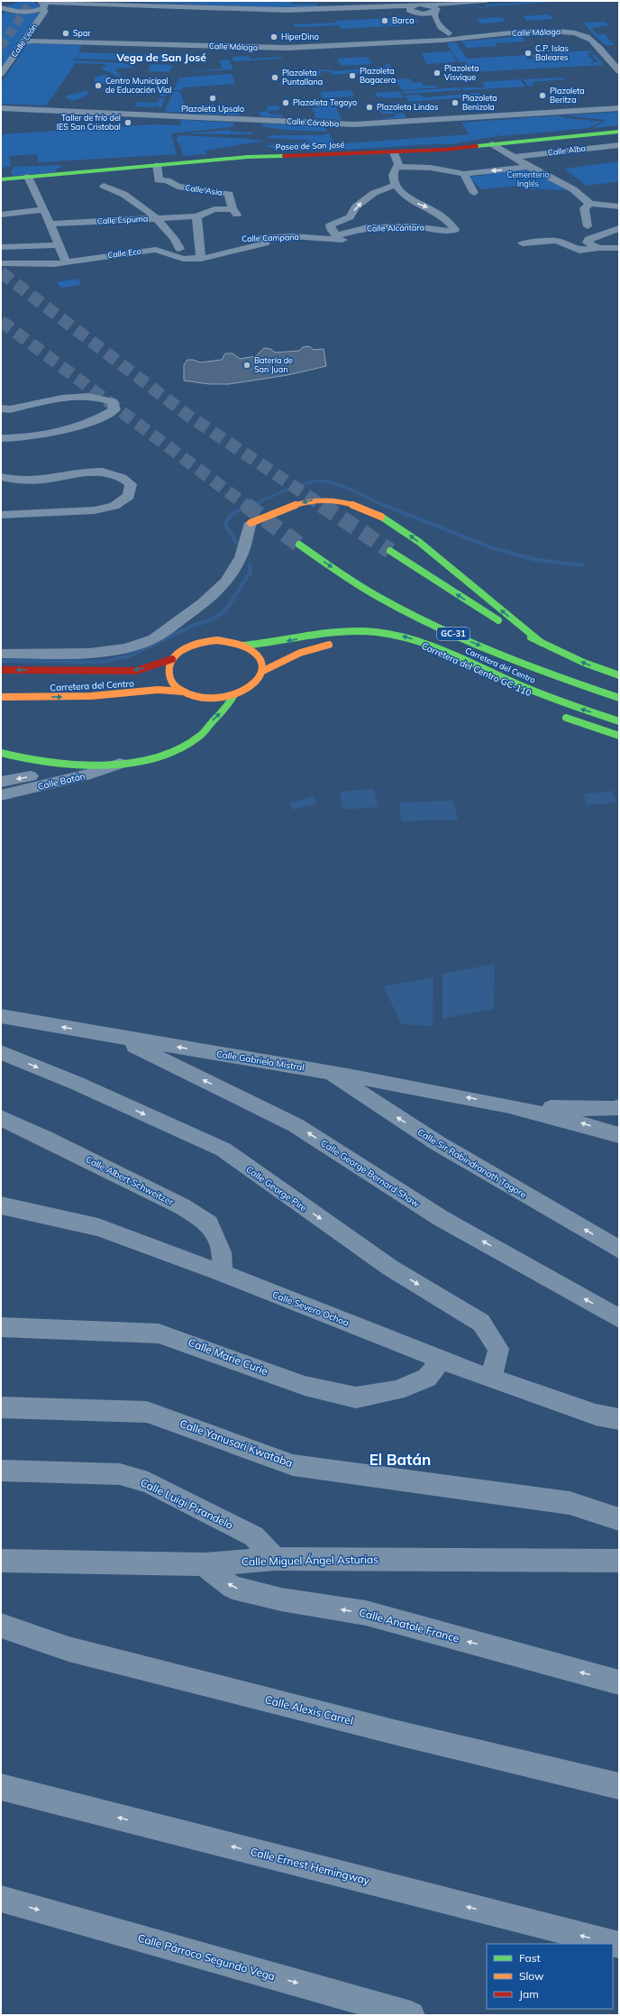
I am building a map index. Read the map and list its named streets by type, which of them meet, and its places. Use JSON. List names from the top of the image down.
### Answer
{
  "streets": {
    "main road": ["Paseo de San José", "GC-31", "Carretera del Centro"],
    "street": [
      "Calle Málaga",
      "Calle León",
      "Calle Córdoba",
      "Calle Alba",
      "Calle Asia",
      "Calle Espuma",
      "Calle Alcántara",
      "Calle Campana",
      "Calle Eco",
      "Calle Batán",
      "Calle Gabriela Mistral",
      "Calle Sir Rabindranath Tagore",
      "Calle George Bernard Shaw",
      "Calle Albert Schweitzer",
      "Calle George Pire",
      "Calle Severo Ochoa",
      "Calle Marie Curie",
      "Calle Yanusari Kwataba",
      "Calle Luigi Pirandelo",
      "Calle Miguel Ángel Asturias",
      "Calle Anatole France",
      "Calle Alexis Carrel",
      "Calle Ernest Hemingway",
      "Calle Párroco Segundo Vega"
    ]
  },
  "crossings": [
    ["Calle Málaga", "Calle León"],
    ["Paseo de San José", "Calle Asia"],
    ["Calle Asia", "Calle Espuma"],
    ["Calle Alcántara", "Calle Campana"],
    ["Calle Campana", "Calle Eco"],
    ["Calle Gabriela Mistral", "Calle Sir Rabindranath Tagore"],
    ["Calle Gabriela Mistral", "Calle George Bernard Shaw"],
    ["Calle Albert Schweitzer", "Calle Severo Ochoa"],
    ["Calle George Pire", "Calle Severo Ochoa"],
    ["Calle Severo Ochoa", "Calle Marie Curie"],
    ["Calle Luigi Pirandelo", "Calle Miguel Ángel Asturias"],
    ["Calle Miguel Ángel Asturias", "Calle Anatole France"]
  ],
  "one_way": [
    "Calle Gabriela Mistral",
    "Calle Sir Rabindranath Tagore",
    "Calle George Bernard Shaw",
    "Calle George Pire",
    "Calle Anatole France",
    "Calle Ernest Hemingway",
    "Calle Párroco Segundo Vega"
  ],
  "districts": ["Vega de San José", "El Batán"],
  "parks": ["Cementerio Inglés"],
  "places": [
    "Barca",
    "Spar",
    "HiperDino",
    "C.P. Islas Baleares",
    "Plazoleta Visvique",
    "Plazoleta Bagacera",
    "Plazoleta Puntallana",
    "Centro Municipal de Educación Vial",
    "Plazoleta Beritza",
    "Plazoleta Upsalo",
    "Plazoleta Tegoyo",
    "Plazoleta Benizola",
    "Plazoleta Lindos",
    "Taller de frío del IES San Cristobal",
    "Batería de San Juan"
  ],
  "legend": ["Fast", "Slow", "Jam"]
}
